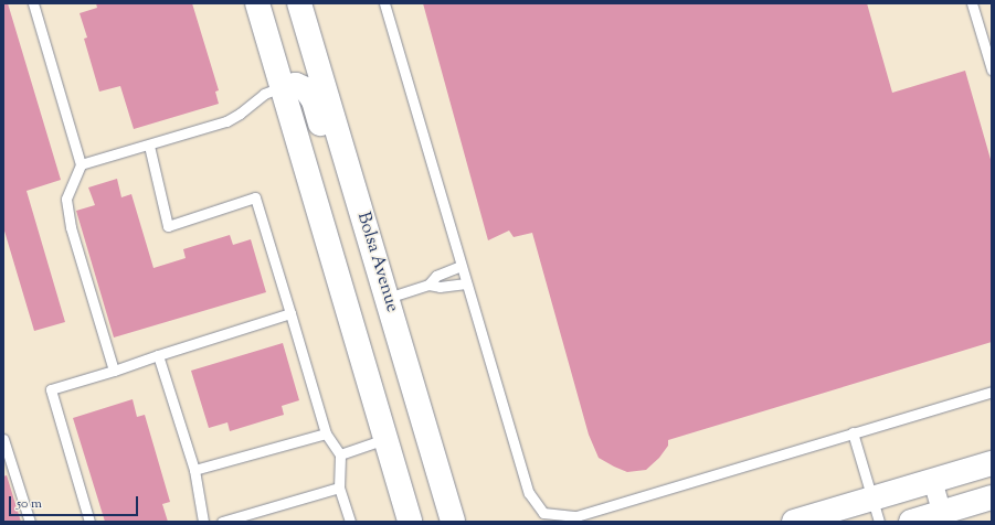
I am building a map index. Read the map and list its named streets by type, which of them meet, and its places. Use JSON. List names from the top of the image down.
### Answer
{
  "streets": {
    "main road": ["Bolsa Avenue"]
  },
  "scale_bar": "50 m"
}
